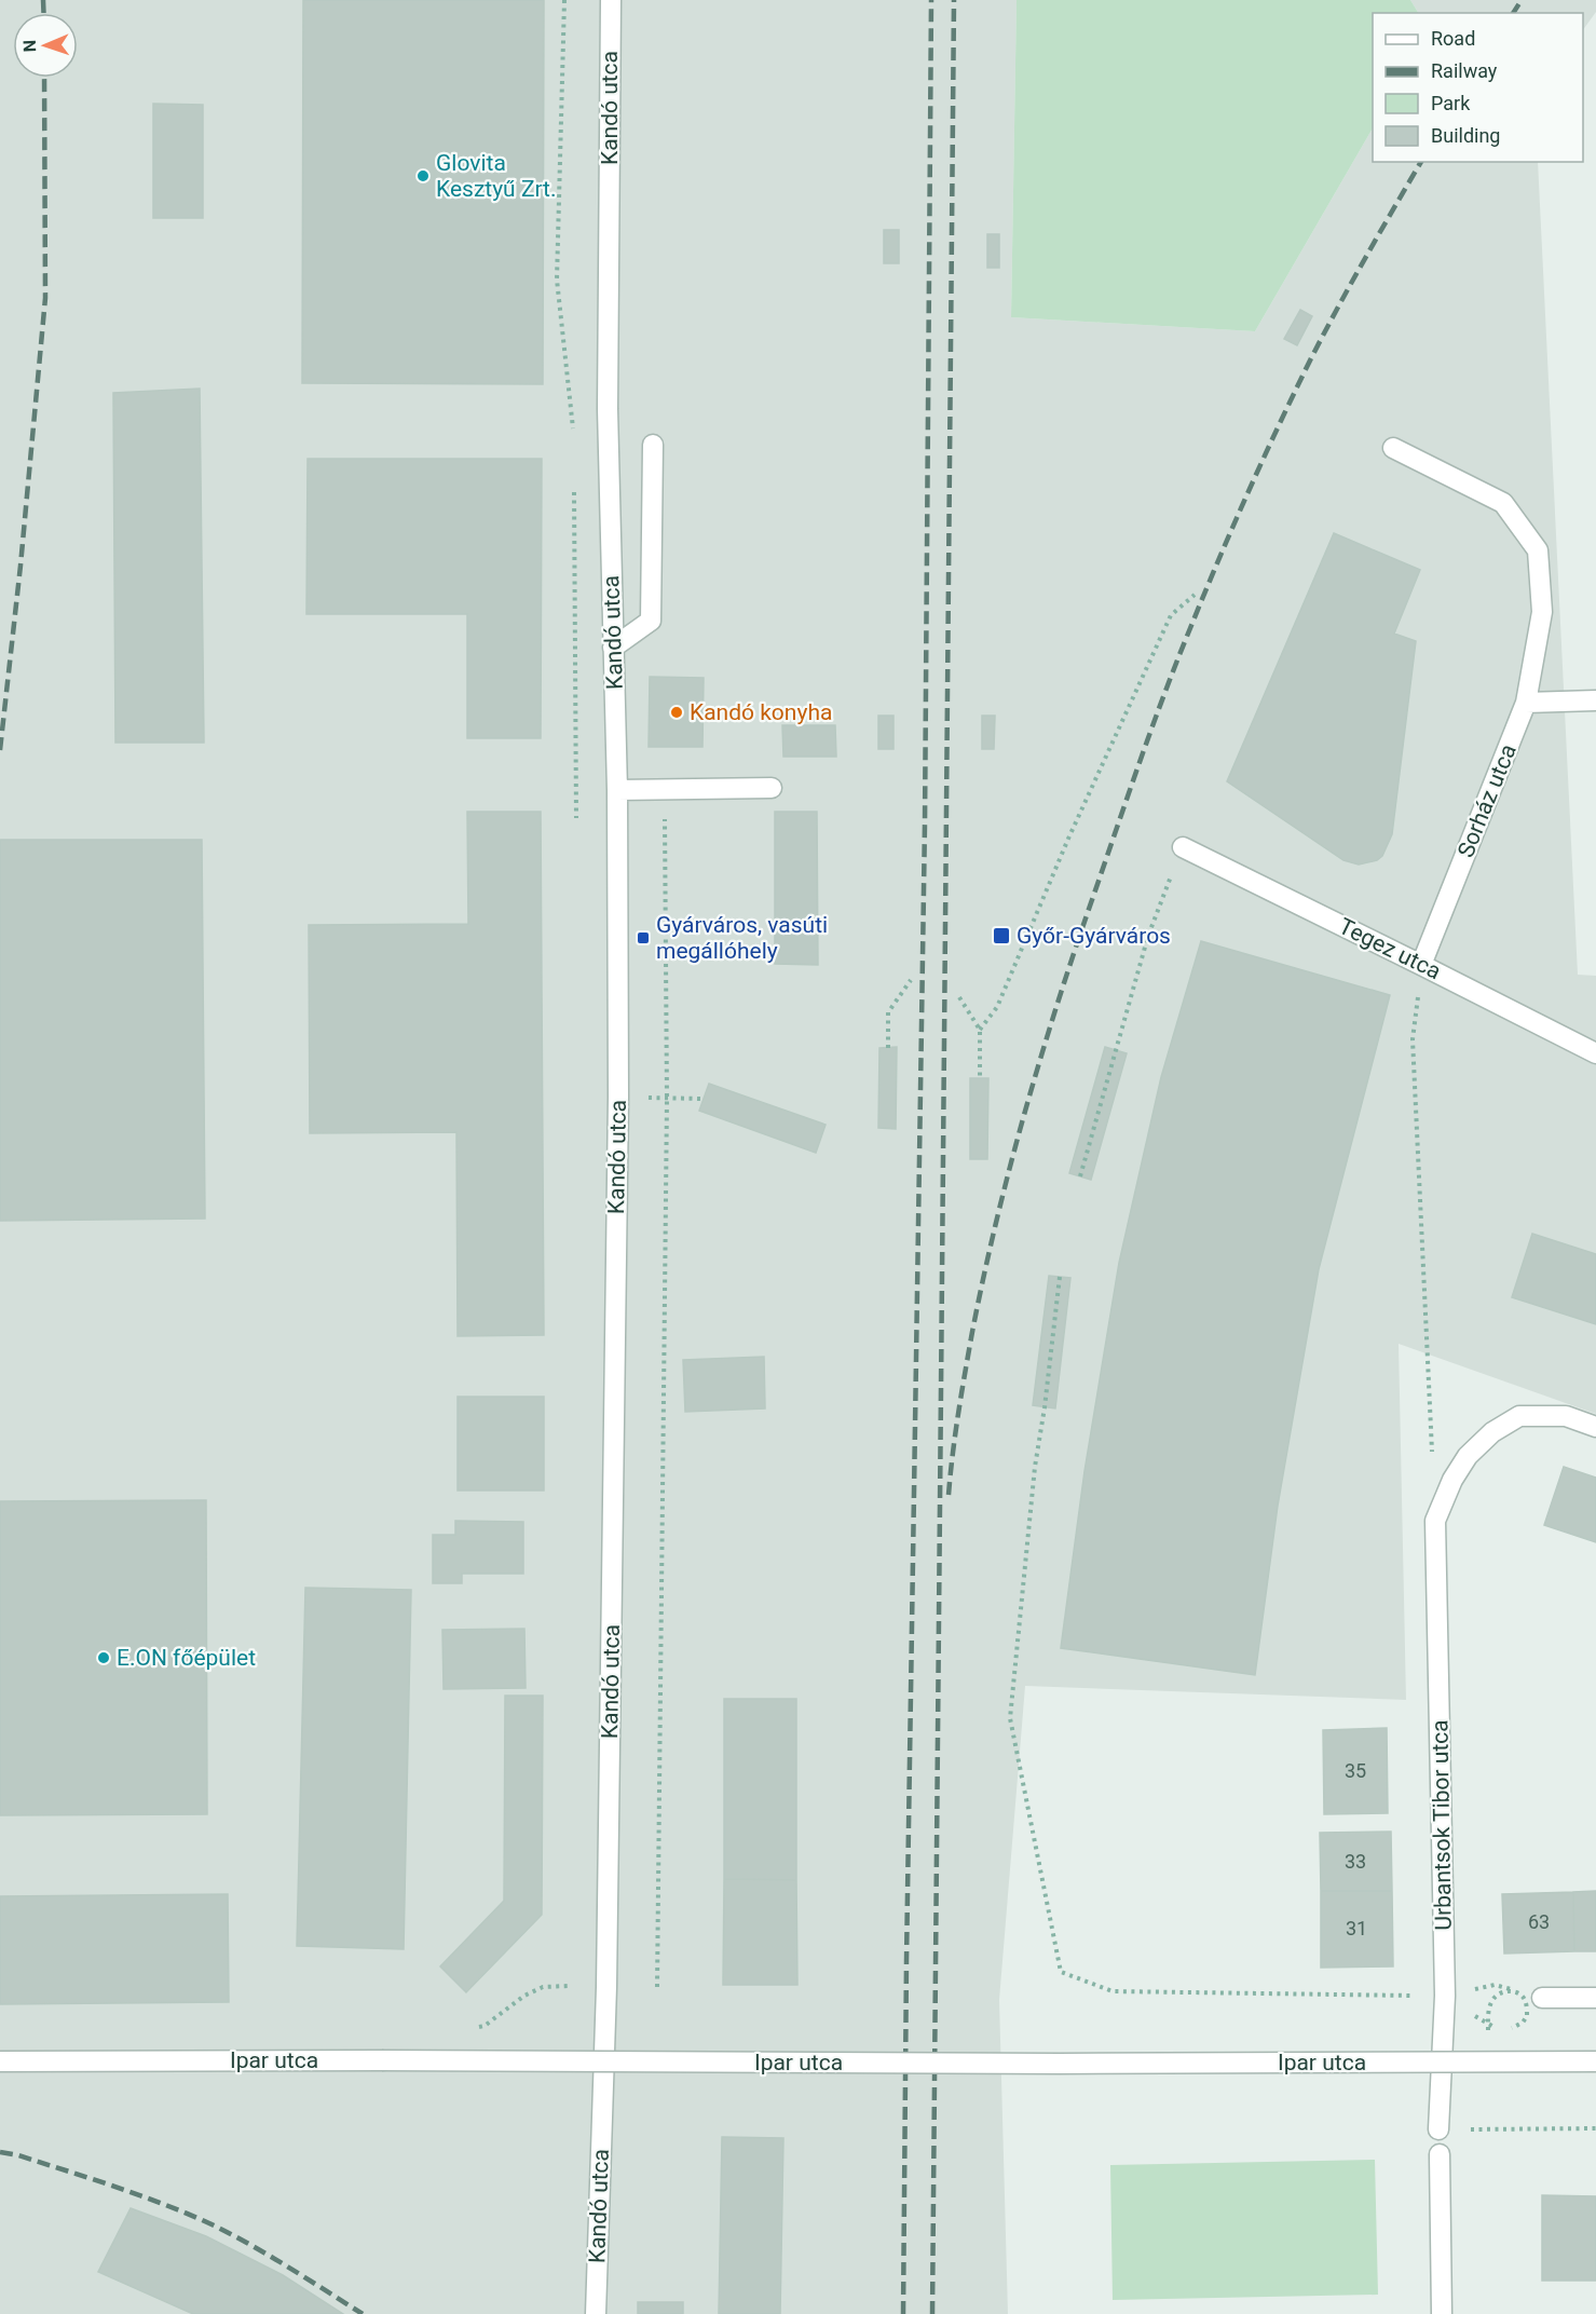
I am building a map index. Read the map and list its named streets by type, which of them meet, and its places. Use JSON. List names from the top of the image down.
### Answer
{
  "streets": {
    "street": [
      "Kandó utca",
      "Sorház utca",
      "Tegez utca",
      "Urbantsok Tibor utca",
      "Ipar utca"
    ]
  },
  "crossings": [
    ["Sorház utca", "Tegez utca"]
  ],
  "places": {
    "other": ["Glovita Kesztyű Zrt.", "Kandó konyha", "E.ON főépület"],
    "transit": ["Győr-Gyárváros", "Gyárváros, vasúti megállóhely"]
  },
  "house_numbers": [
    "35",
    "33",
    "63",
    "31"
  ],
  "legend": [
    "Road",
    "Railway",
    "Park",
    "Building"
  ],
  "north": "left"
}
